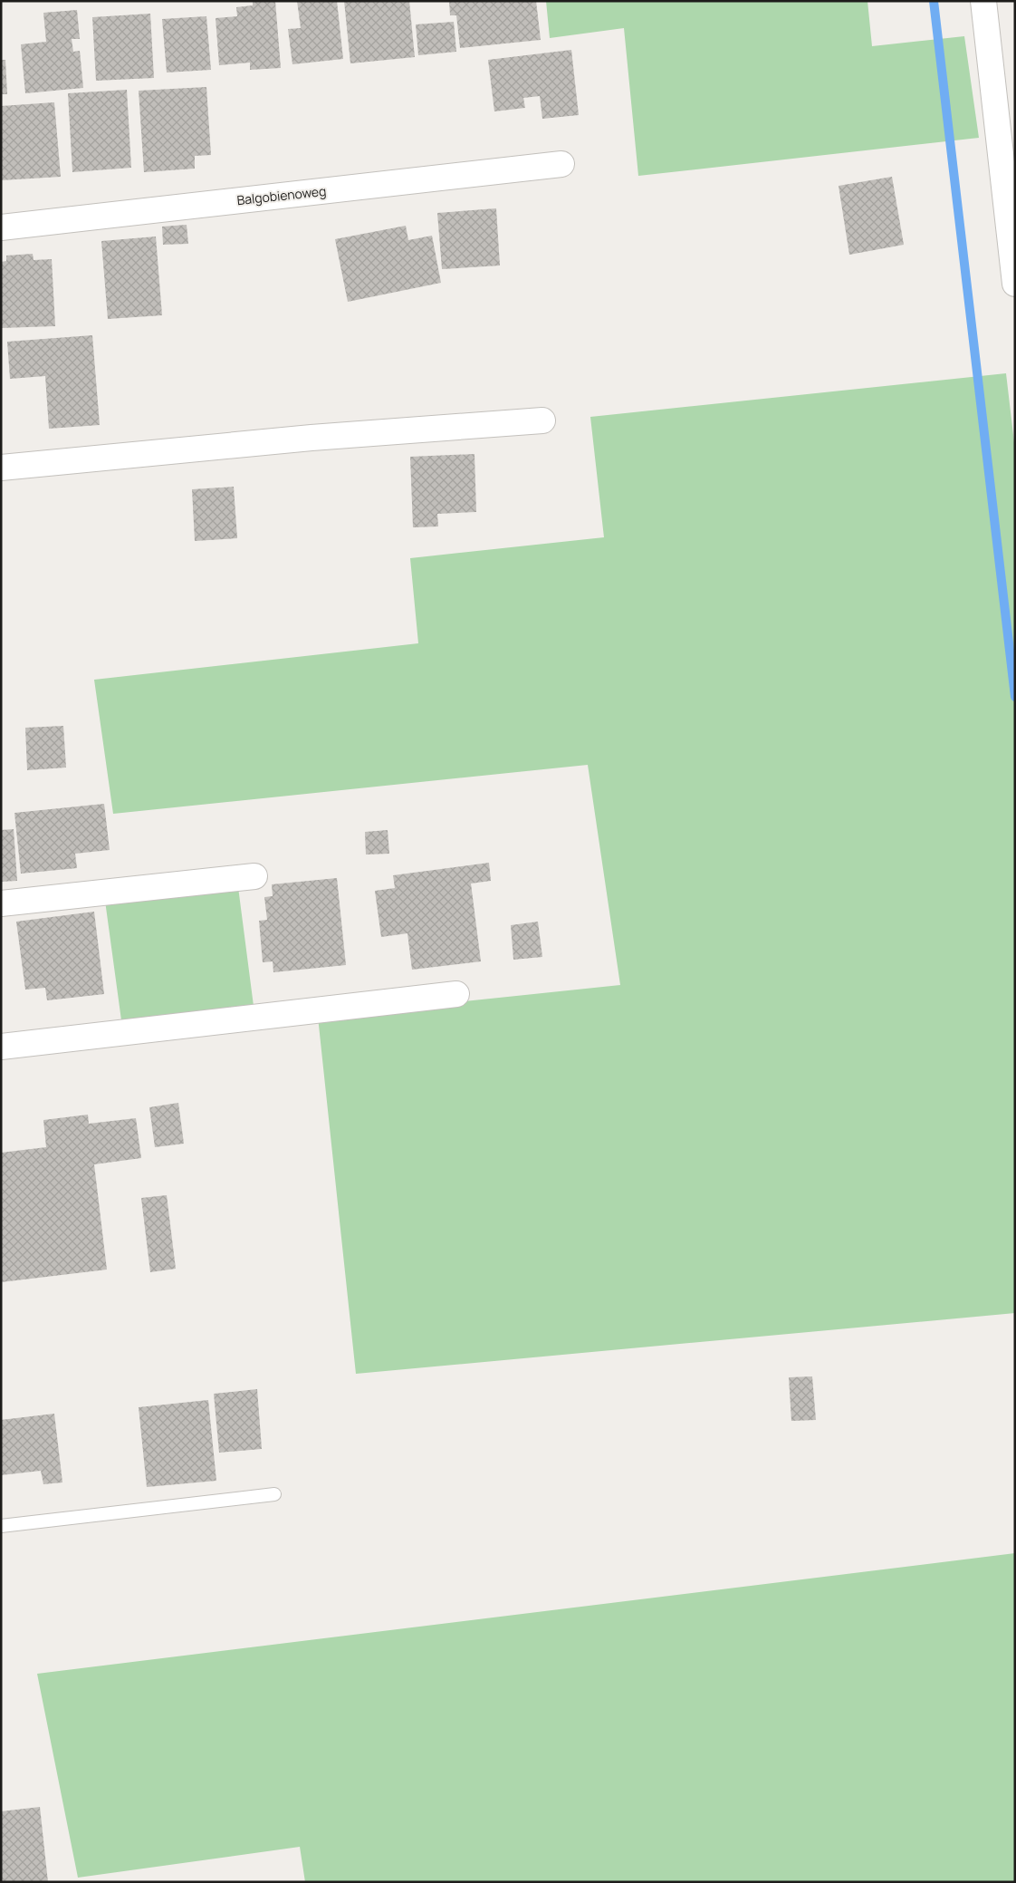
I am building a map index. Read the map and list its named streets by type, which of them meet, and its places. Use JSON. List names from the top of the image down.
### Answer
{
  "streets": {
    "street": ["Balgobienoweg"]
  }
}
